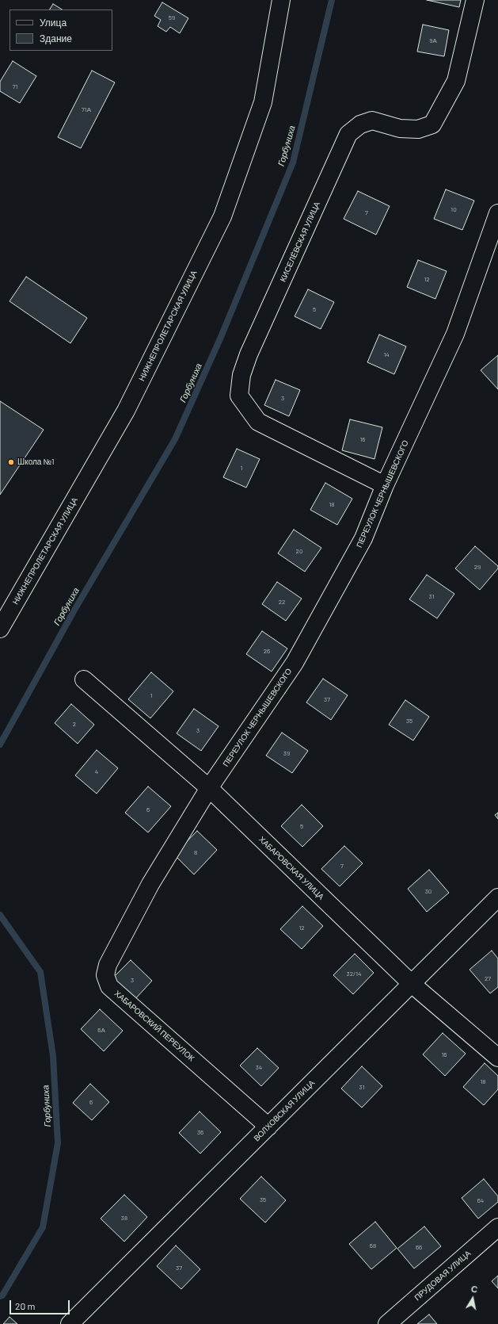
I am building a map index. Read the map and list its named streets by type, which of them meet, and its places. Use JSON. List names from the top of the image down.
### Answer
{
  "streets": {
    "street": [
      "КИСЕЛЁВСКАЯ УЛИЦА",
      "НИЖНЕПРОЛЕТАРСКАЯ УЛИЦА",
      "ПЕРЕУЛОК ЧЕРНЫШЕВСКОГО",
      "ХАБАРОВСКАЯ УЛИЦА",
      "ХАБАРОВСКИЙ ПЕРЕУЛОК",
      "ВОЛХОВСКАЯ УЛИЦА",
      "ПРУДОВАЯ УЛИЦА"
    ]
  },
  "crossings": [
    ["КИСЕЛЁВСКАЯ УЛИЦА", "ПЕРЕУЛОК ЧЕРНЫШЕВСКОГО"],
    ["ПЕРЕУЛОК ЧЕРНЫШЕВСКОГО", "ХАБАРОВСКАЯ УЛИЦА"],
    ["ПЕРЕУЛОК ЧЕРНЫШЕВСКОГО", "ХАБАРОВСКИЙ ПЕРЕУЛОК"],
    ["ХАБАРОВСКАЯ УЛИЦА", "ХАБАРОВСКИЙ ПЕРЕУЛОК"],
    ["ХАБАРОВСКАЯ УЛИЦА", "ВОЛХОВСКАЯ УЛИЦА"],
    ["ХАБАРОВСКИЙ ПЕРЕУЛОК", "ВОЛХОВСКАЯ УЛИЦА"]
  ],
  "water": ["Горбуниха"],
  "places": ["Школа №1"],
  "house_numbers": [
    "59",
    "9А",
    "71",
    "71А",
    "10",
    "7",
    "12",
    "5",
    "14",
    "3",
    "16",
    "1",
    "18",
    "20",
    "29",
    "31",
    "22",
    "26",
    "1",
    "37",
    "35",
    "2",
    "3",
    "39",
    "4",
    "6",
    "5",
    "8",
    "7",
    "30",
    "12",
    "32/14",
    "27",
    "3",
    "6А",
    "16",
    "34",
    "18",
    "31",
    "6",
    "36",
    "35",
    "64",
    "38",
    "68",
    "66",
    "37"
  ],
  "legend": ["Улица", "Здание"],
  "scale_bar": "20 m",
  "north": "top"
}
